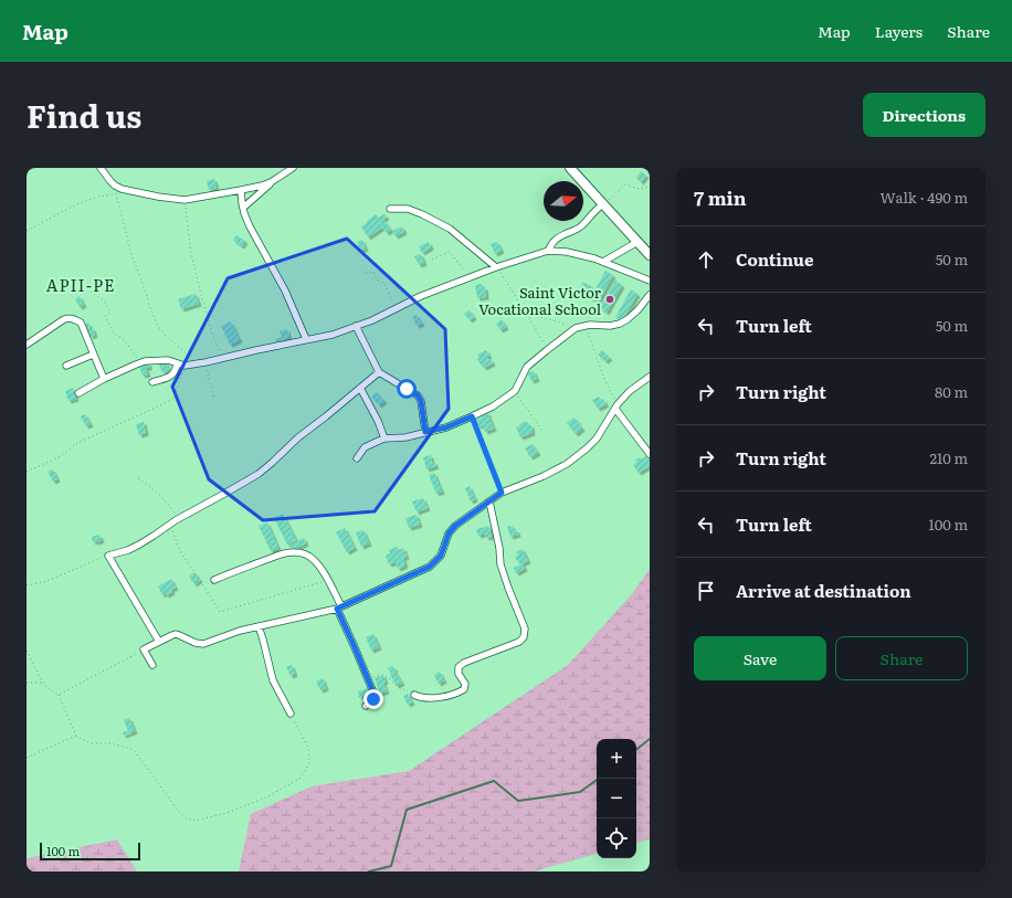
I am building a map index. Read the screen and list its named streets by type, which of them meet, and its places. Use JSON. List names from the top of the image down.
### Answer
{
  "districts": ["APII-PE"],
  "places": ["Saint Victor Vocational School"],
  "scale_bar": "100 m",
  "north": "right",
  "page": {
    "header": "Map",
    "nav": ["Map", "Layers", "Share"],
    "title": "Find us",
    "buttons": [
      "Directions",
      ["Save", "Share"]
    ],
    "heading": ["7 min", "Walk · 490 m"],
    "list": [
      ["Continue", "50 m"],
      ["Turn left", "50 m"],
      ["Turn right", "80 m"],
      ["Turn right", "210 m"],
      ["Turn left", "100 m"],
      "Arrive at destination"
    ],
    "map_buttons": ["+", "−"],
    "scale": "100 m"
  }
}
